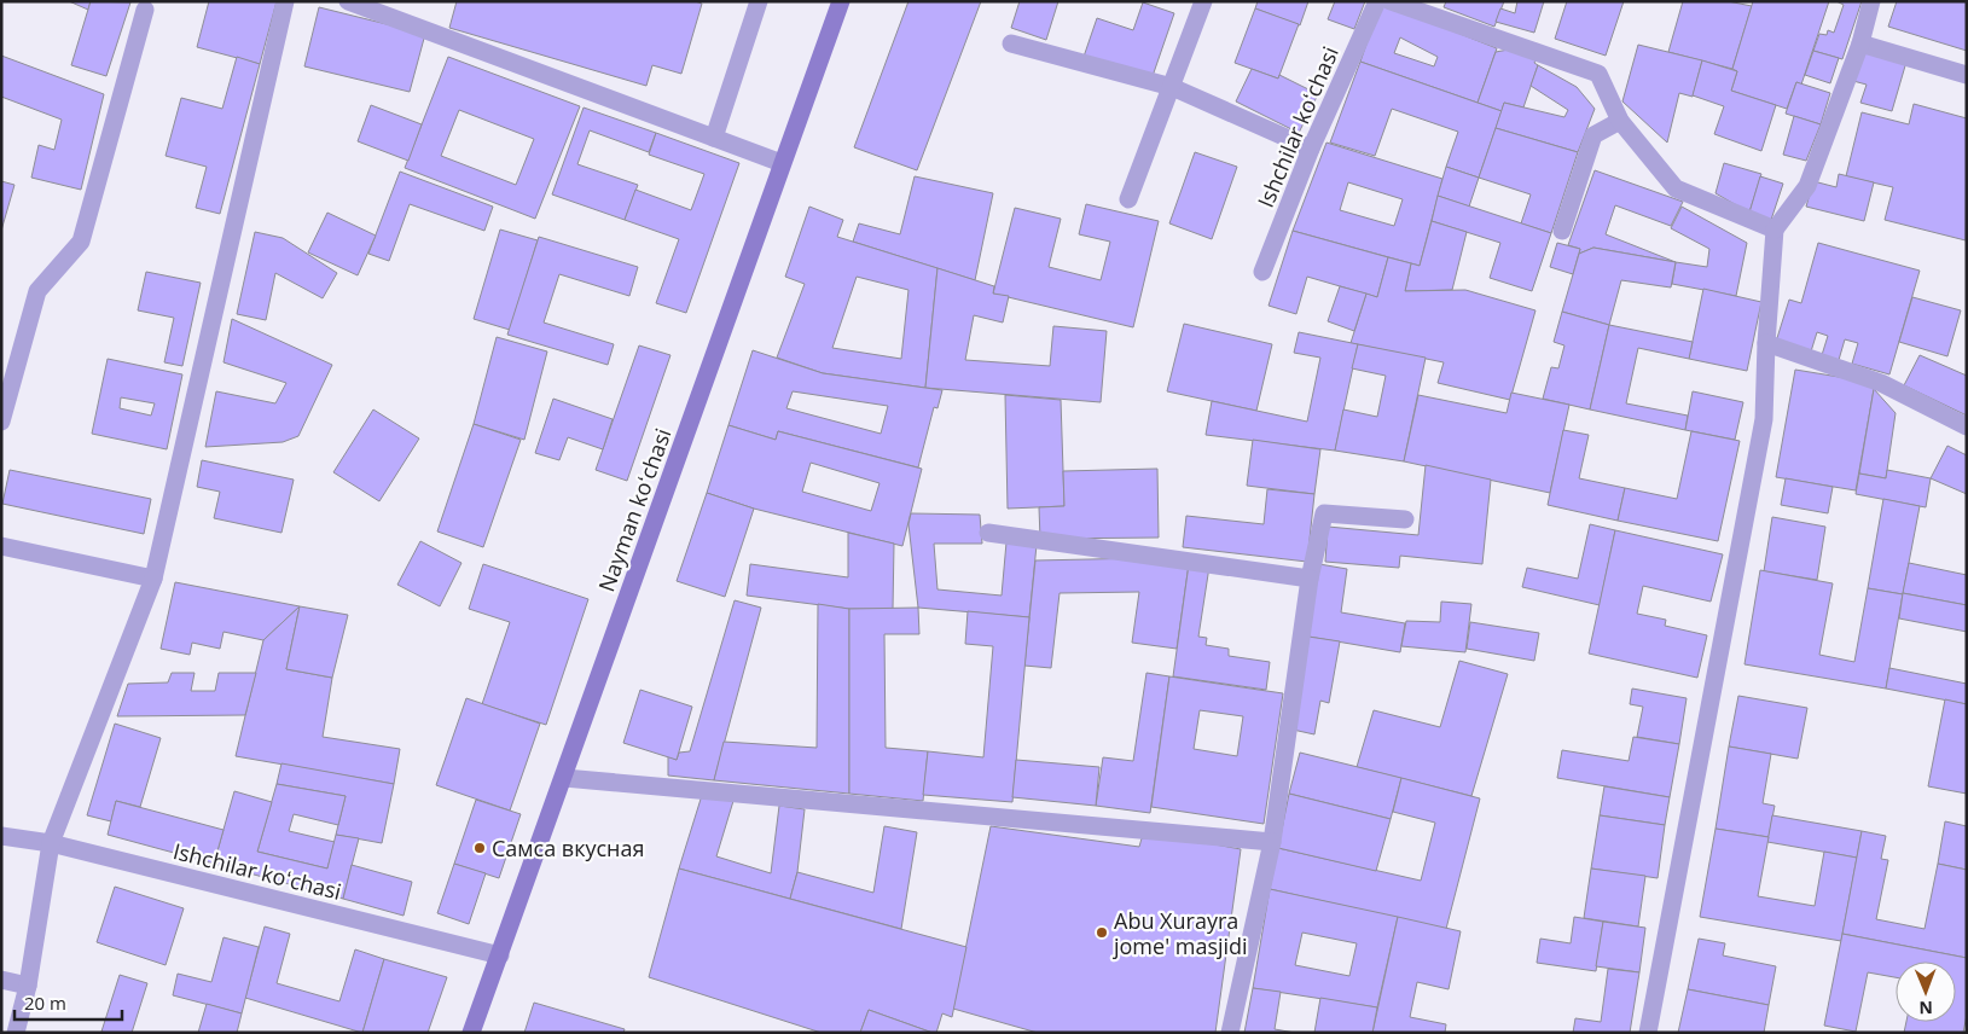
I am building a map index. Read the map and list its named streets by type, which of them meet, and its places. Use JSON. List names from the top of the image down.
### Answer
{
  "streets": {
    "main road": ["Nayman koʻchasi"],
    "street": ["Ishchilar koʻchasi"]
  },
  "crossings": [
    ["Ishchilar koʻchasi", "Nayman koʻchasi"]
  ],
  "places": ["Самса вкусная", "Abu Xurayra jome' masjidi"],
  "scale_bar": "20 m",
  "north": "bottom"
}
